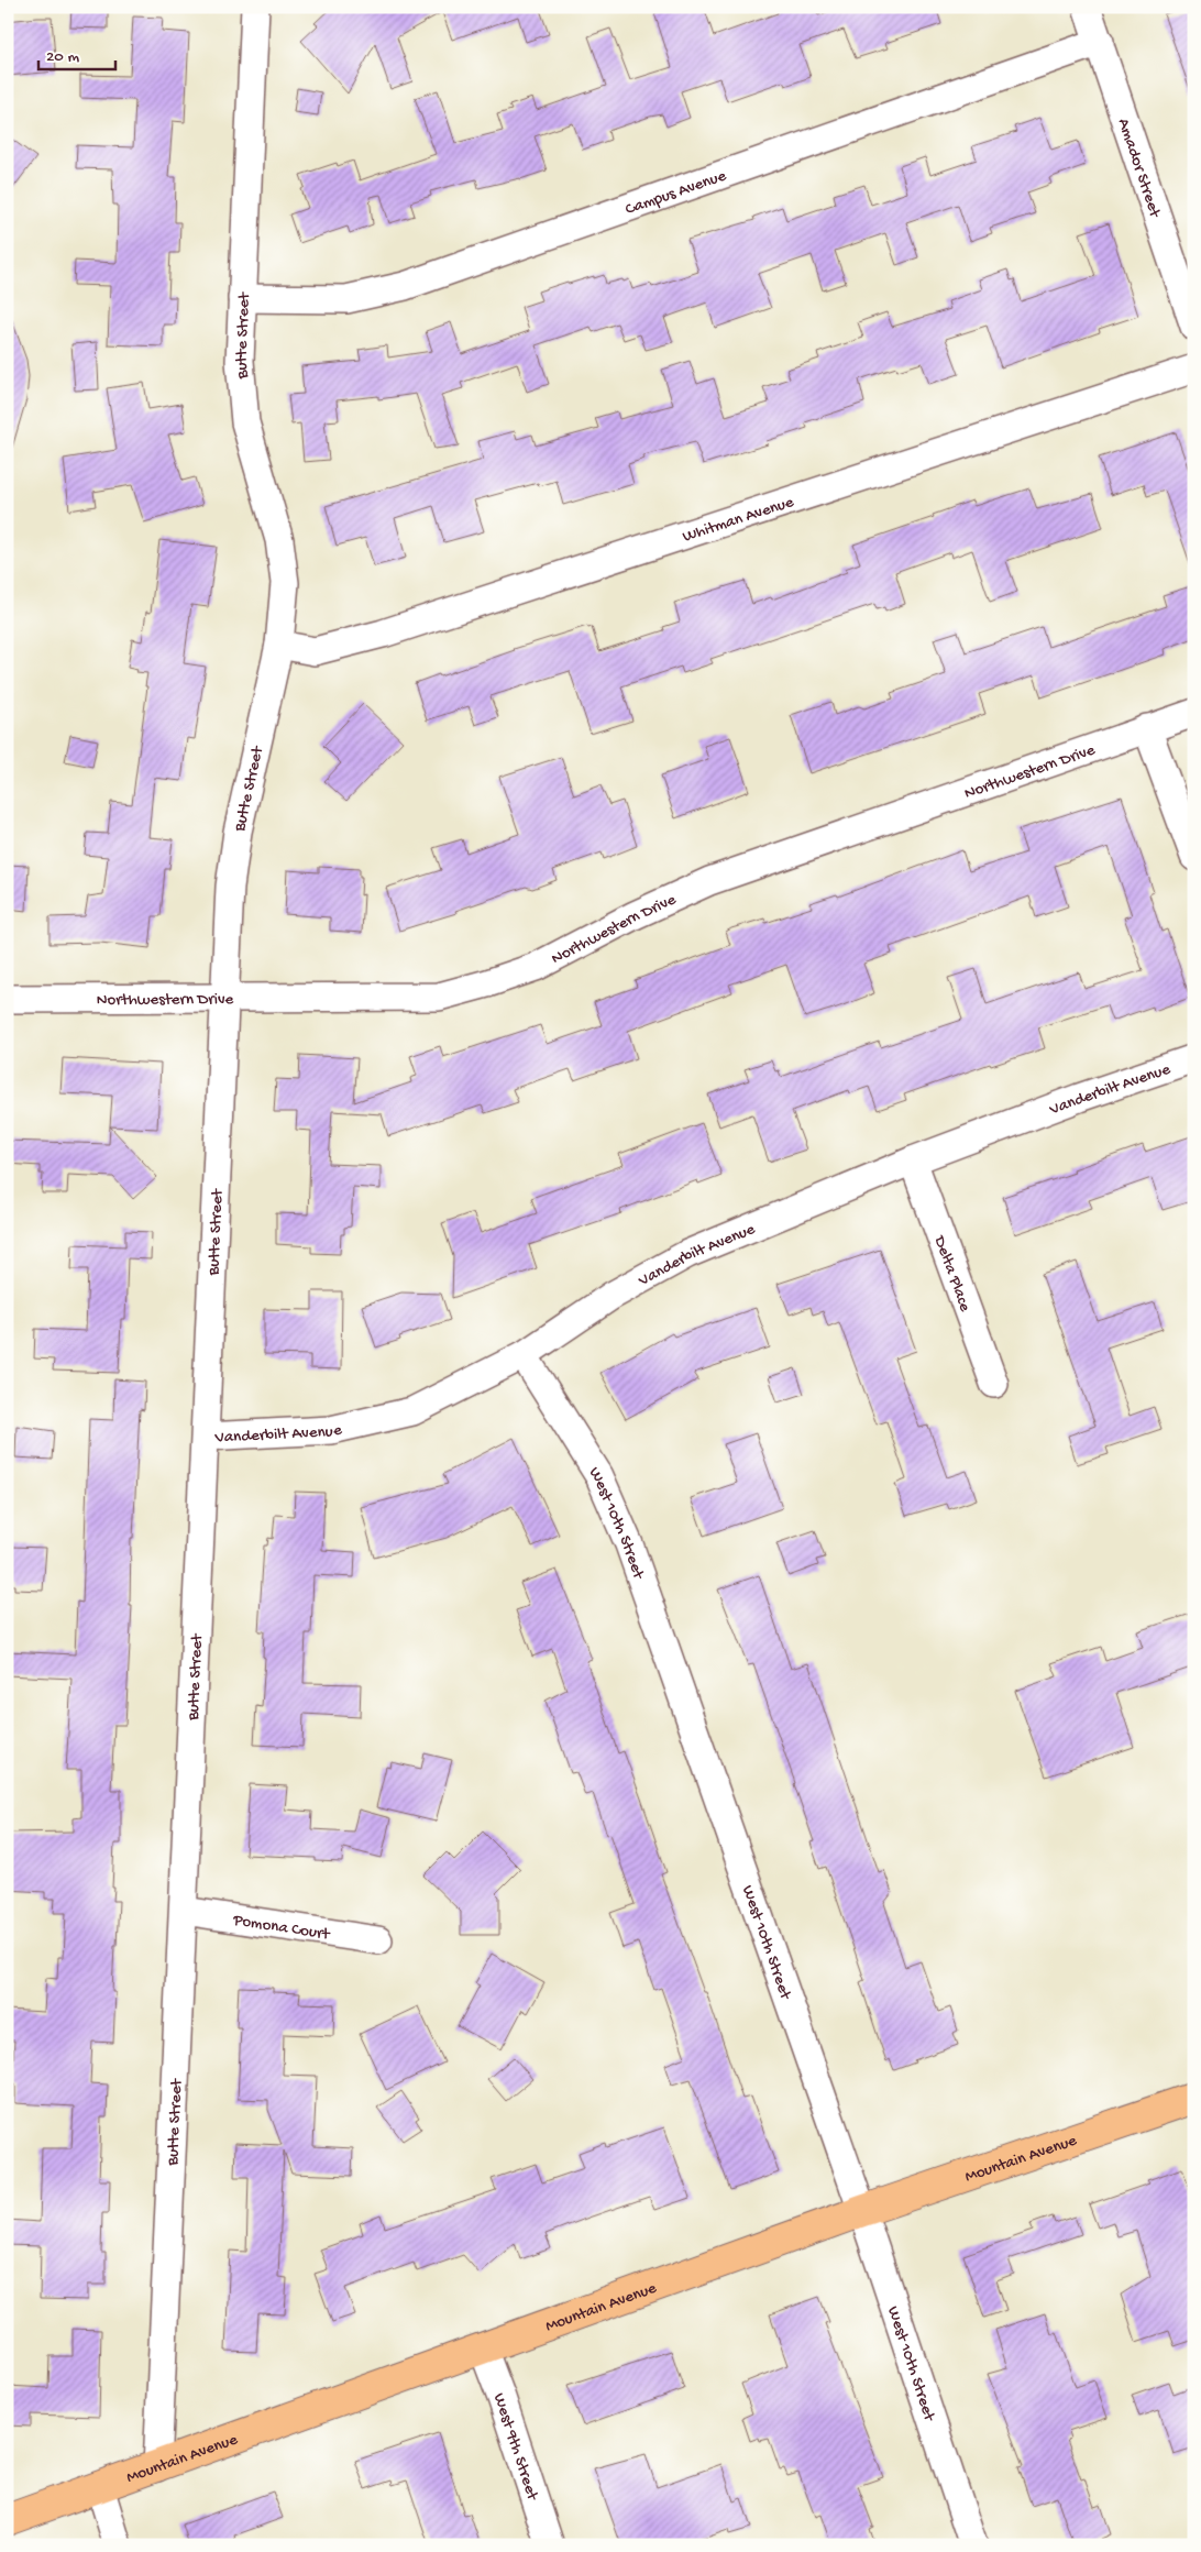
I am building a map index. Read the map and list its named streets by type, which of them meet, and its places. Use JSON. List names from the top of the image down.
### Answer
{
  "streets": {
    "main road": ["Mountain Avenue"],
    "street": [
      "Amador Street",
      "Campus Avenue",
      "Butte Street",
      "Whitman Avenue",
      "Northwestern Drive",
      "Vanderbilt Avenue",
      "Delta Place",
      "West 10th Street",
      "Pomona Court",
      "West 9th Street"
    ]
  },
  "crossings": [
    ["Amador Street", "Campus Avenue"],
    ["Campus Avenue", "Butte Street"],
    ["Butte Street", "Whitman Avenue"],
    ["Butte Street", "Northwestern Drive"],
    ["Butte Street", "Vanderbilt Avenue"],
    ["Butte Street", "Pomona Court"],
    ["Butte Street", "Mountain Avenue"],
    ["Vanderbilt Avenue", "Delta Place"],
    ["Vanderbilt Avenue", "West 10th Street"],
    ["West 10th Street", "Mountain Avenue"],
    ["Mountain Avenue", "West 9th Street"]
  ],
  "scale_bar": "20 m"
}
